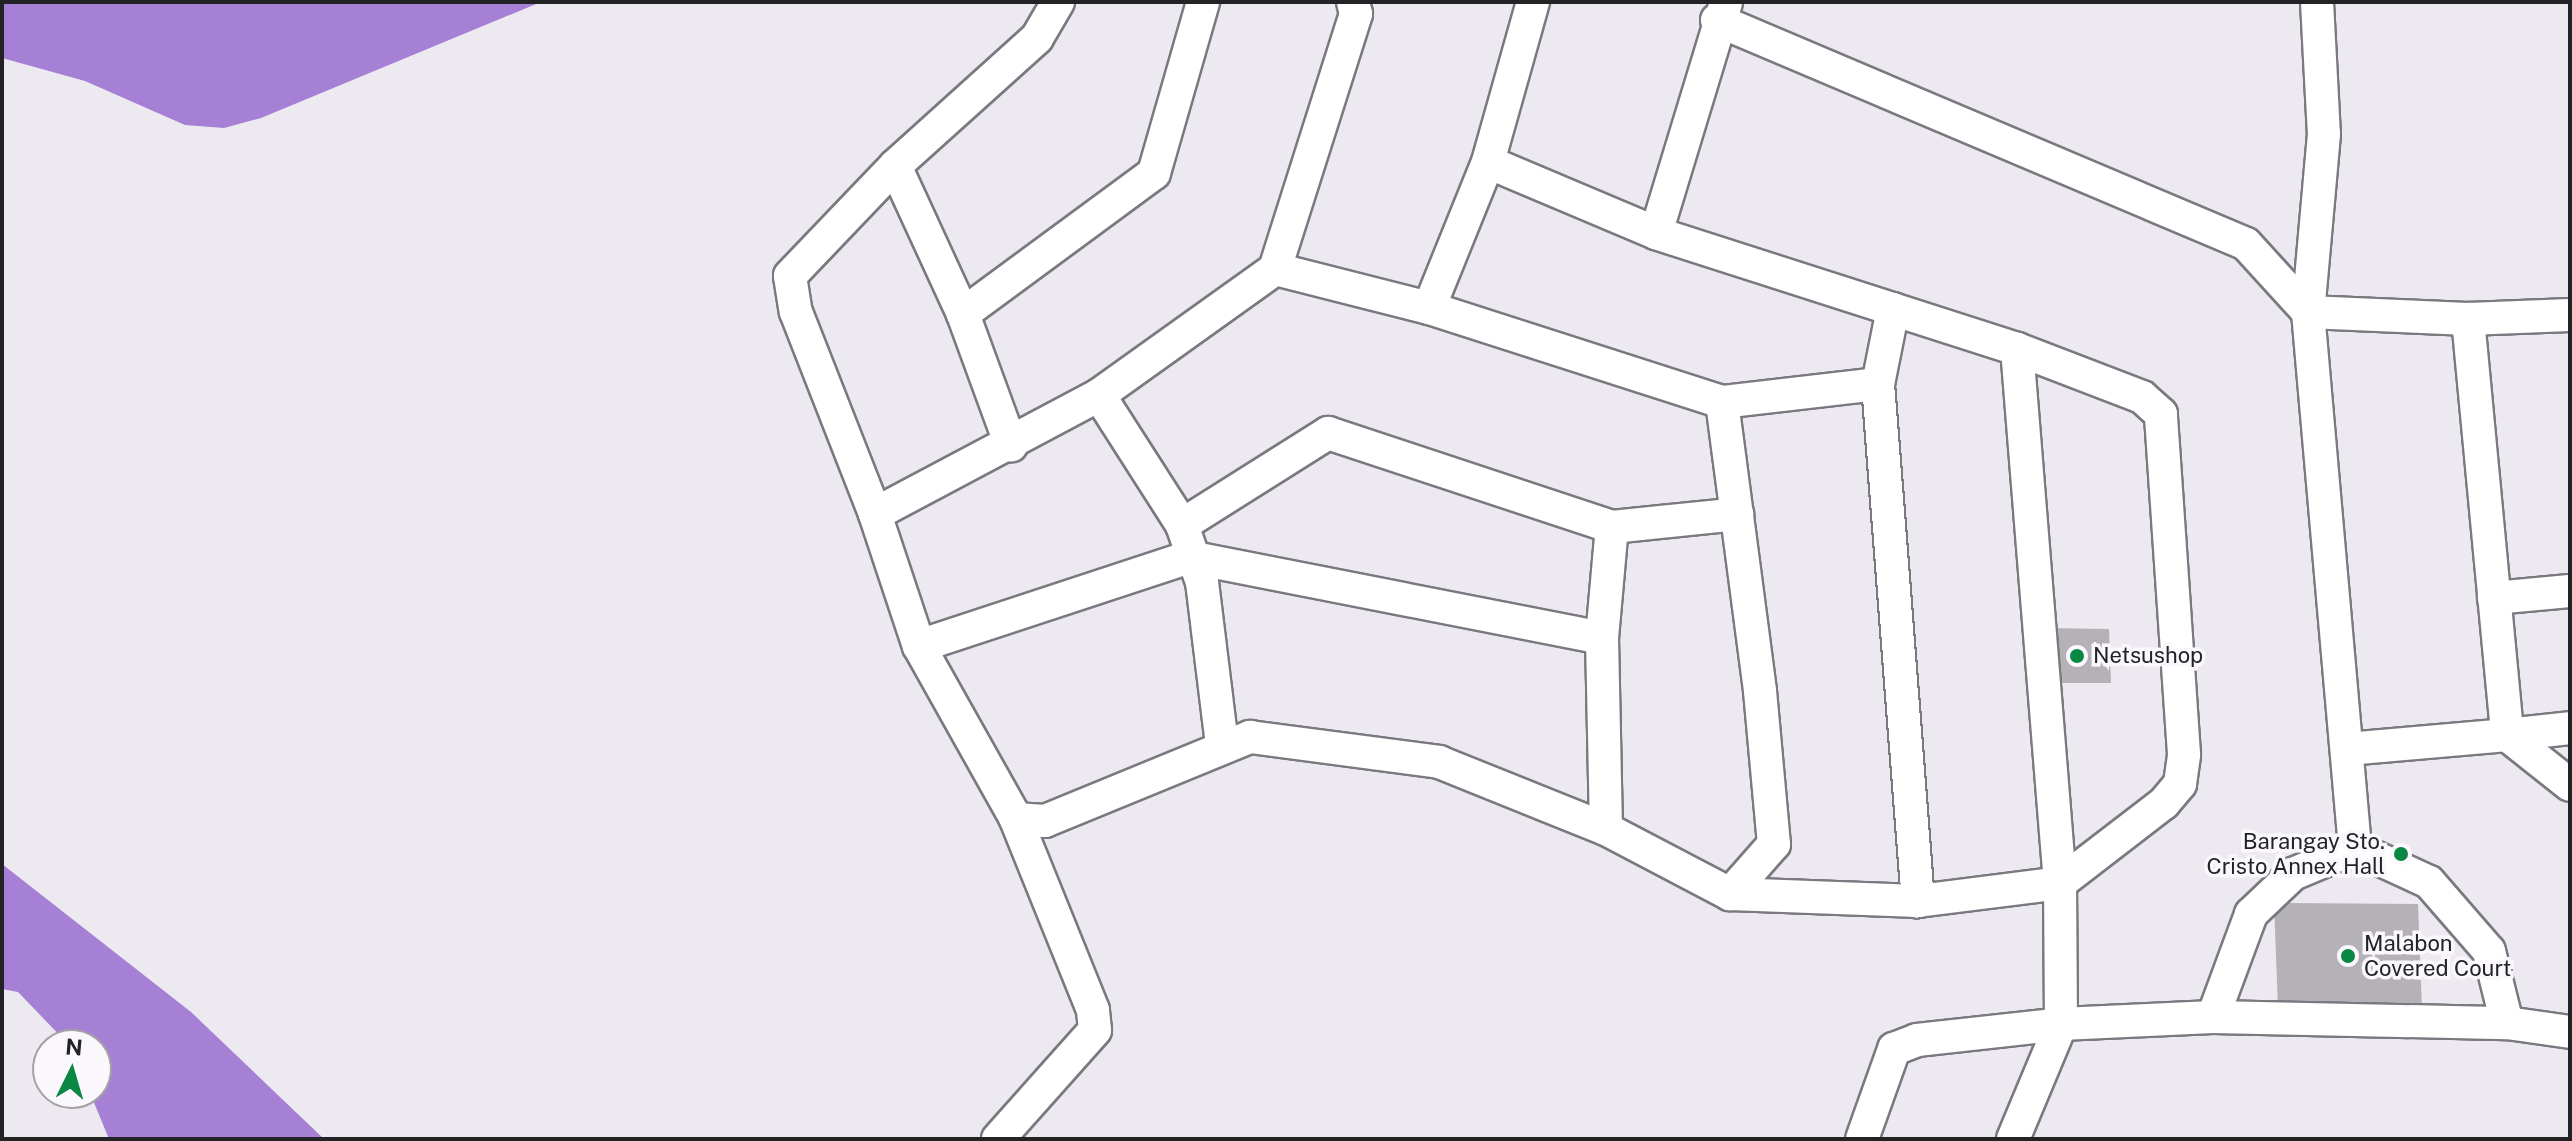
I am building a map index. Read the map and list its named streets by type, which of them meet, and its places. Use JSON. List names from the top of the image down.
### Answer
{
  "places": ["Netsushop", "Barangay Sto. Cristo Annex Hall", "Malabon Covered Court"],
  "north": "top"
}
